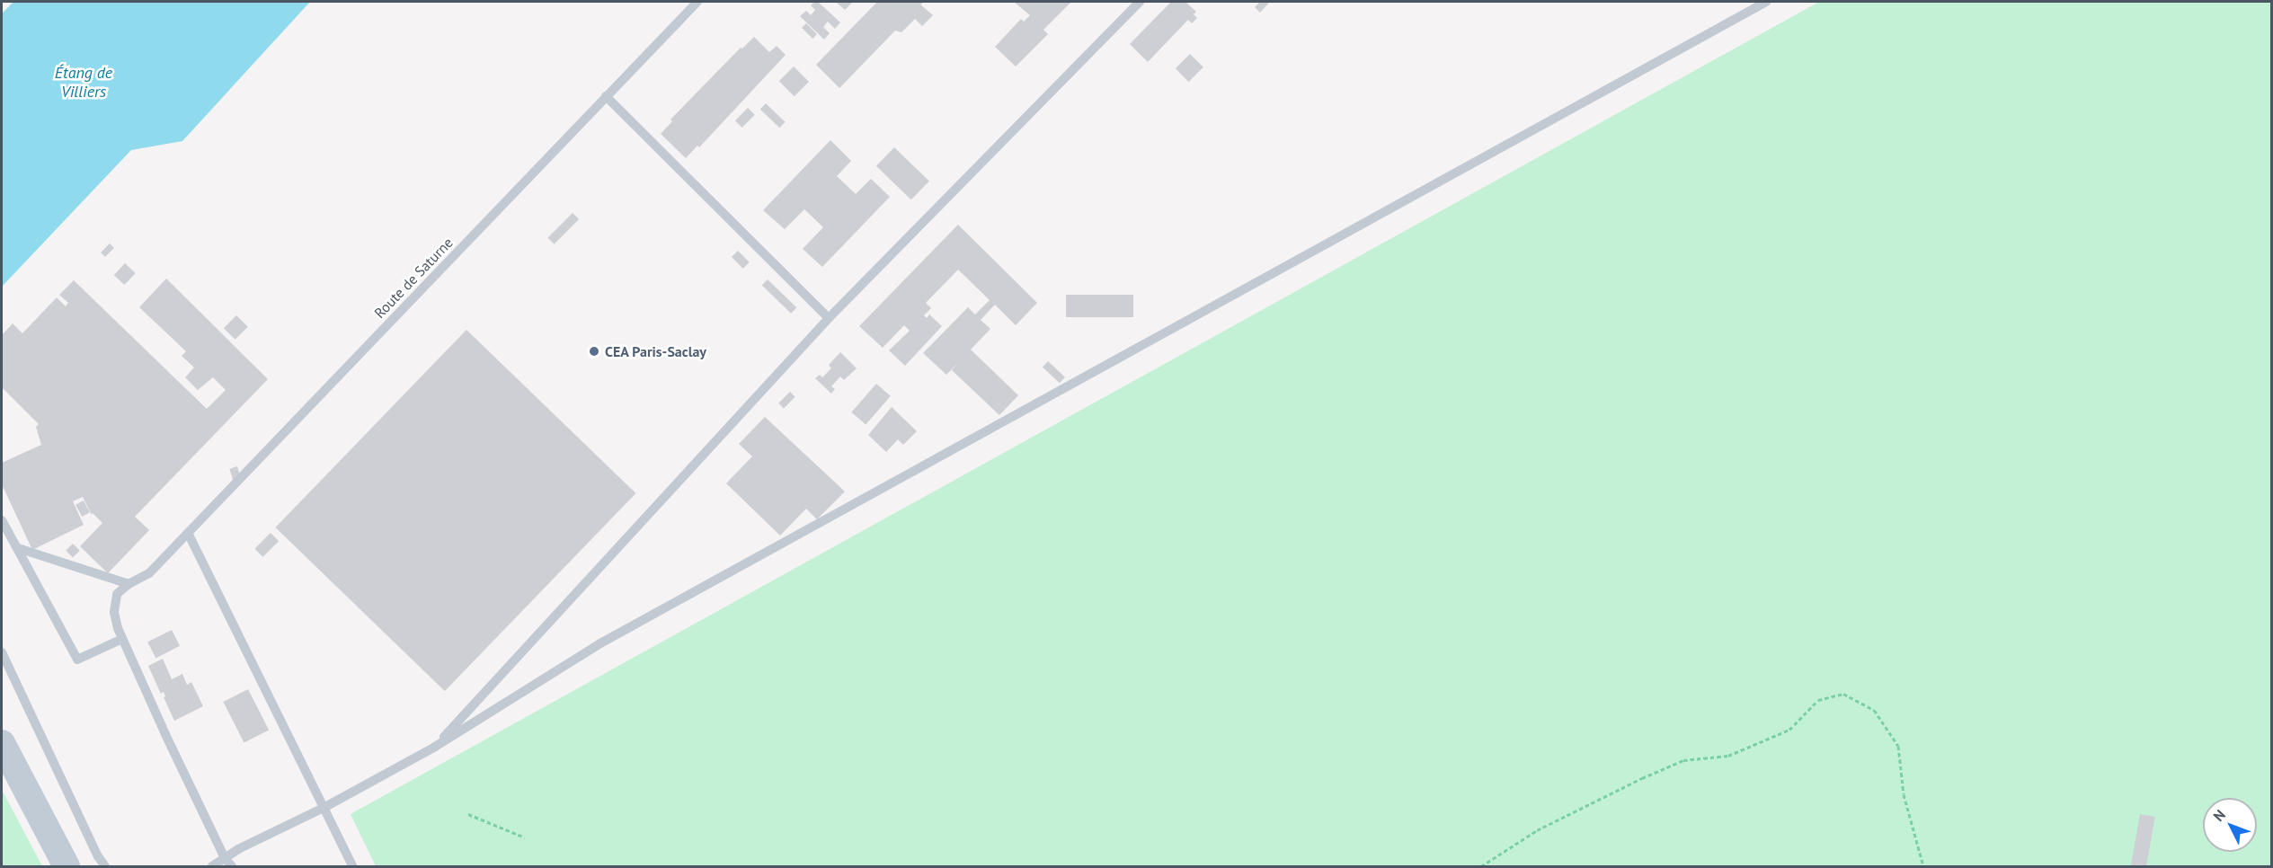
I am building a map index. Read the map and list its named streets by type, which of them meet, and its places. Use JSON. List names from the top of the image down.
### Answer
{
  "streets": {
    "lane": ["Route de Saturne"]
  },
  "water": ["Étang de Villiers"],
  "places": ["CEA Paris-Saclay"],
  "north": "top left"
}
